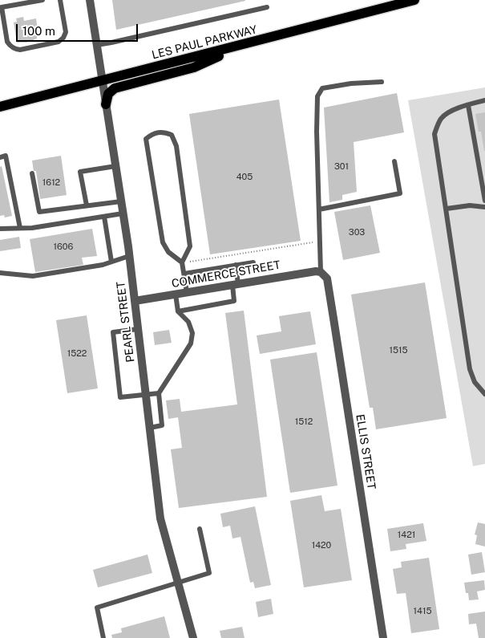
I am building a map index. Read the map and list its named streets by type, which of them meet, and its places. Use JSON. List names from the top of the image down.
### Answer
{
  "streets": {
    "main road": ["LES PAUL PARKWAY"],
    "street": ["COMMERCE STREET", "PEARL STREET", "ELLIS STREET"]
  },
  "crossings": [
    ["LES PAUL PARKWAY", "PEARL STREET"],
    ["COMMERCE STREET", "PEARL STREET"],
    ["COMMERCE STREET", "ELLIS STREET"]
  ],
  "house_numbers": [
    "301",
    "405",
    "1612",
    "303",
    "1606",
    "1515",
    "1522",
    "1512",
    "1421",
    "1420",
    "1415"
  ],
  "scale_bar": "100 m"
}
